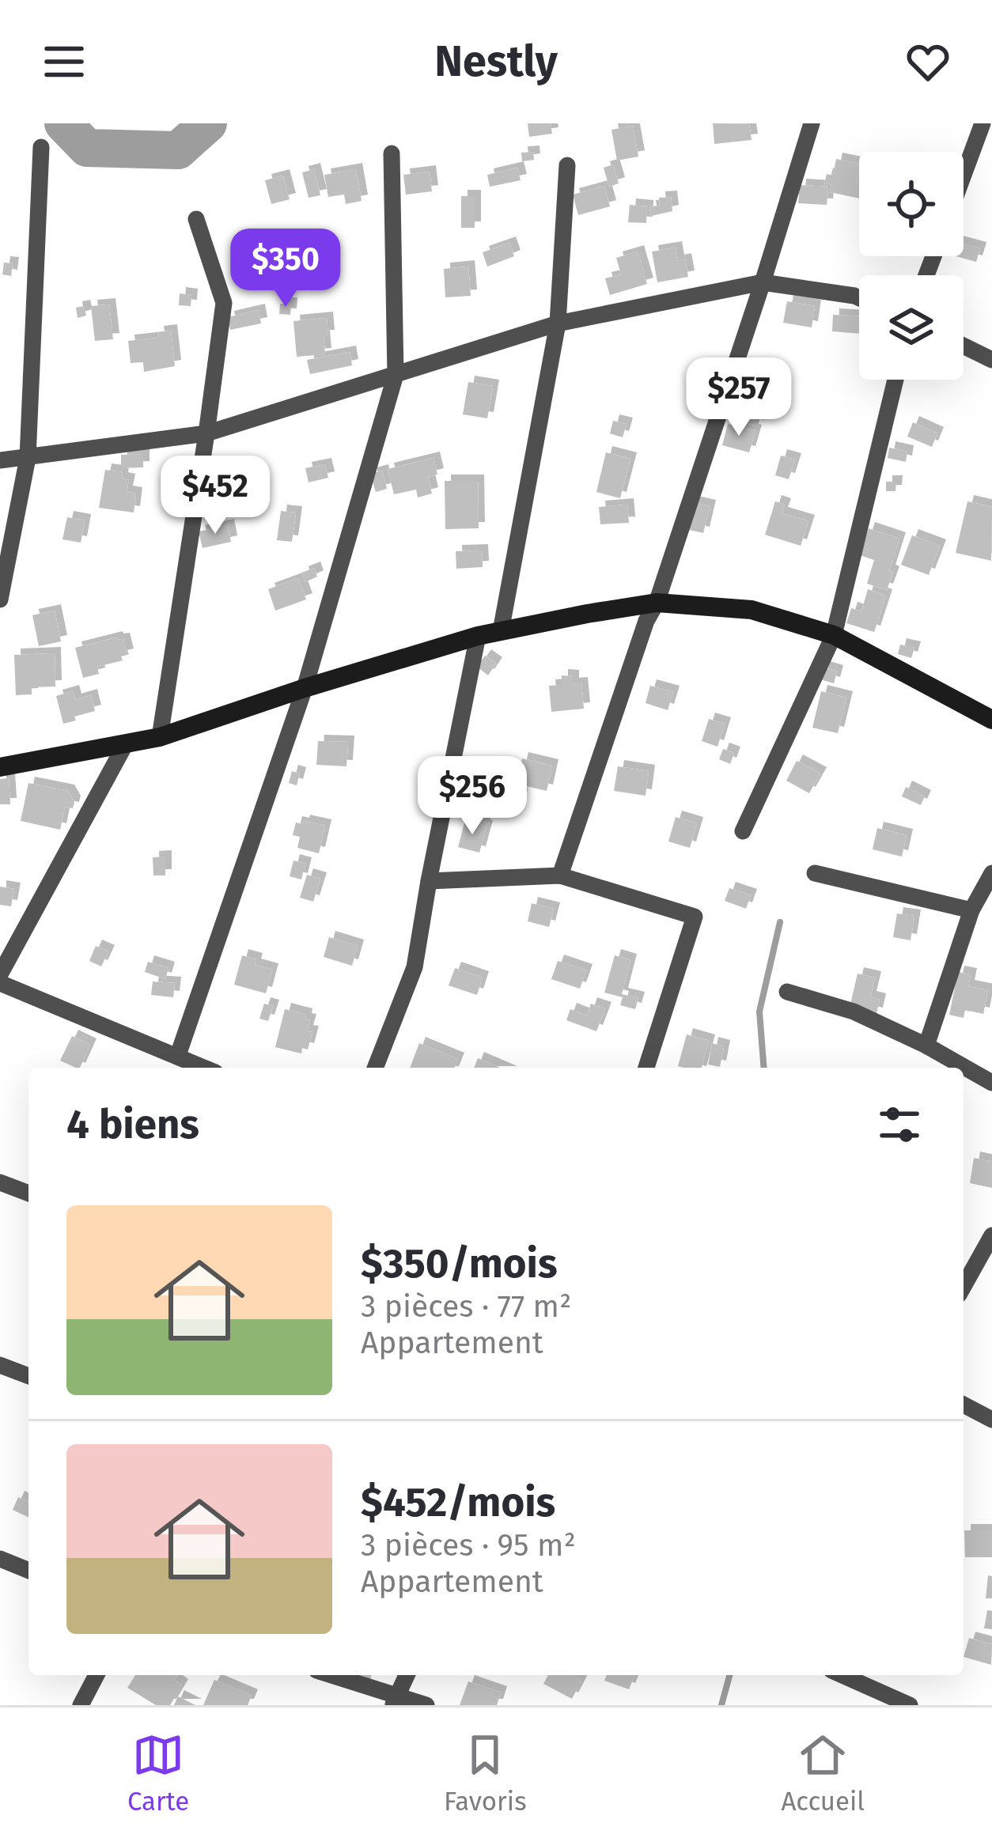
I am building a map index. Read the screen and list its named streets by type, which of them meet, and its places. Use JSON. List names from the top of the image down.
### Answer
{
  "page": {
    "header": "Nestly",
    "price": [
      "$350",
      "$257",
      "$452",
      "$256"
    ],
    "heading": "4 biens",
    "list": [
      {
        "name": "$350/mois",
        "note": "3 pièces · 77 m² · Appartement"
      },
      {
        "name": "$452/mois",
        "note": "3 pièces · 95 m² · Appartement"
      }
    ],
    "tabs": ["Carte", "Favoris", "Accueil"]
  }
}
